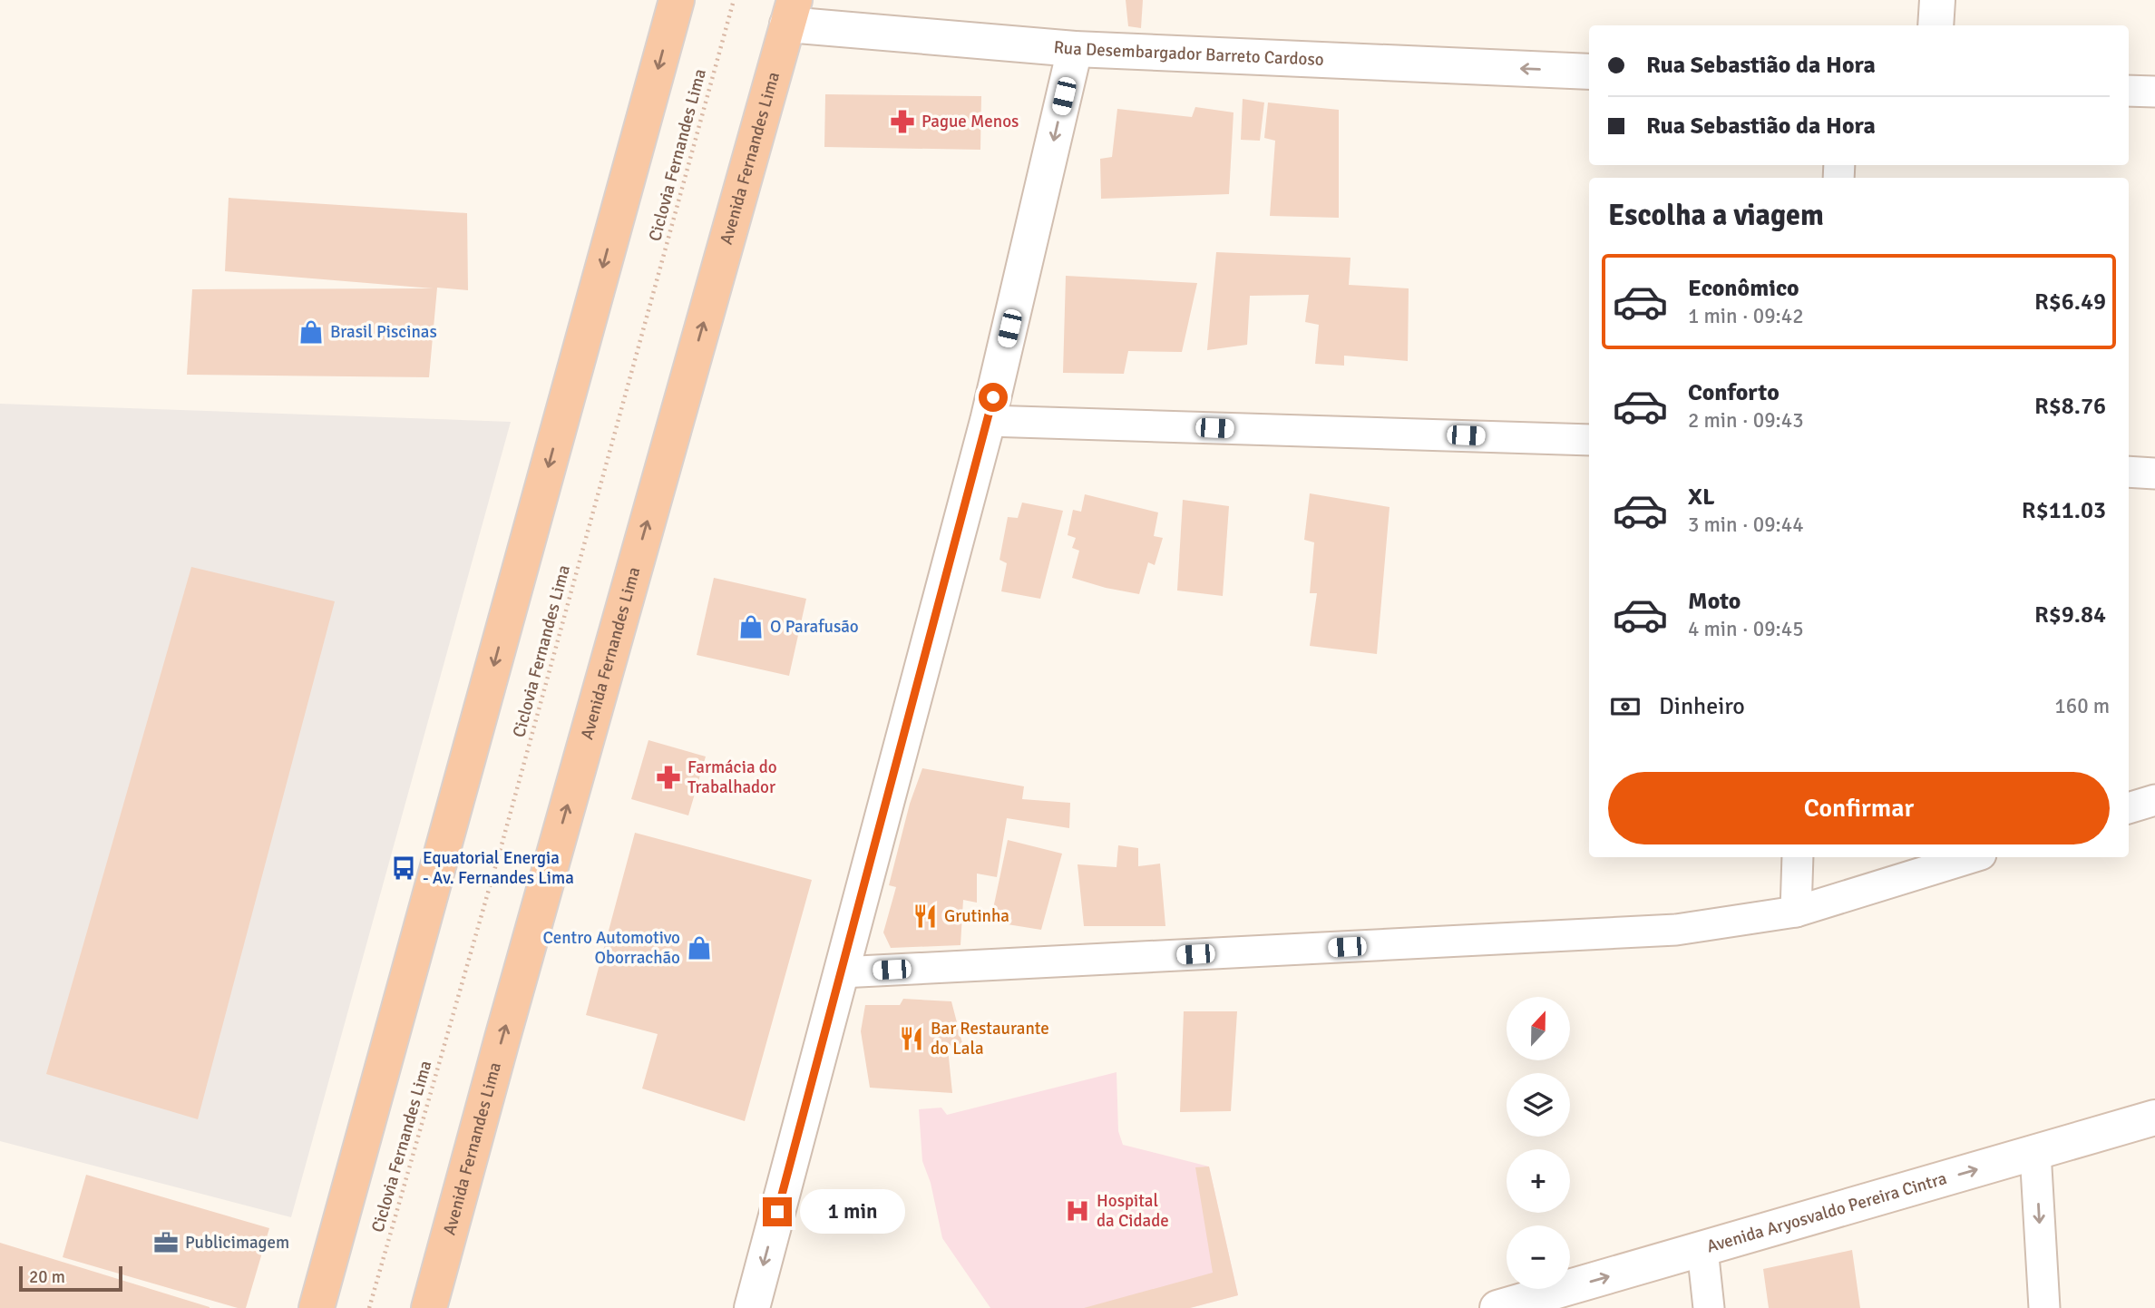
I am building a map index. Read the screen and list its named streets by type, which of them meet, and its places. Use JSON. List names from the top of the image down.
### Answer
{
  "streets": {
    "highway": ["Avenida Fernandes Lima"],
    "street": ["Rua Desembargador Barreto Cardoso", "Avenida Aryosvaldo Pereira Cintra"],
    "path": ["Ciclovia Fernandes Lima"]
  },
  "crossings": [
    ["Rua Desembargador Barreto Cardoso", "Avenida Fernandes Lima"]
  ],
  "one_way": ["Rua Desembargador Barreto Cardoso"],
  "places": {
    "pharmacy": ["Pague Menos", "Farmácia do Trabalhador"],
    "shop": ["Brasil Piscinas", "O Parafusão", "Centro Automotivo Oborrachão"],
    "bus stop": ["Equatorial Energia - Av. Fernandes Lima"],
    "restaurant": ["Grutinha", "Bar Restaurante do Lala"],
    "hospital": ["Hospital da Cidade"],
    "office": ["Publicimagem"]
  },
  "scale_bar": "20 m",
  "north": "top",
  "page": {
    "banner": ["Rua Sebastião da Hora", "Rua Sebastião da Hora"],
    "heading": "Escolha a viagem",
    "list": [
      {
        "name": "Econômico",
        "note": "1 min · 09:42",
        "value": "R$6.49"
      },
      {
        "name": "Conforto",
        "note": "2 min · 09:43",
        "value": "R$8.76"
      },
      {
        "name": "XL",
        "note": "3 min · 09:44",
        "value": "R$11.03"
      },
      {
        "name": "Moto",
        "note": "4 min · 09:45",
        "value": "R$9.84"
      }
    ],
    "pay": ["Dinheiro", "160 m"],
    "buttons": "Confirmar",
    "map_buttons": ["+", "−"],
    "bubble": "1 min",
    "scale": "20 m"
  }
}
